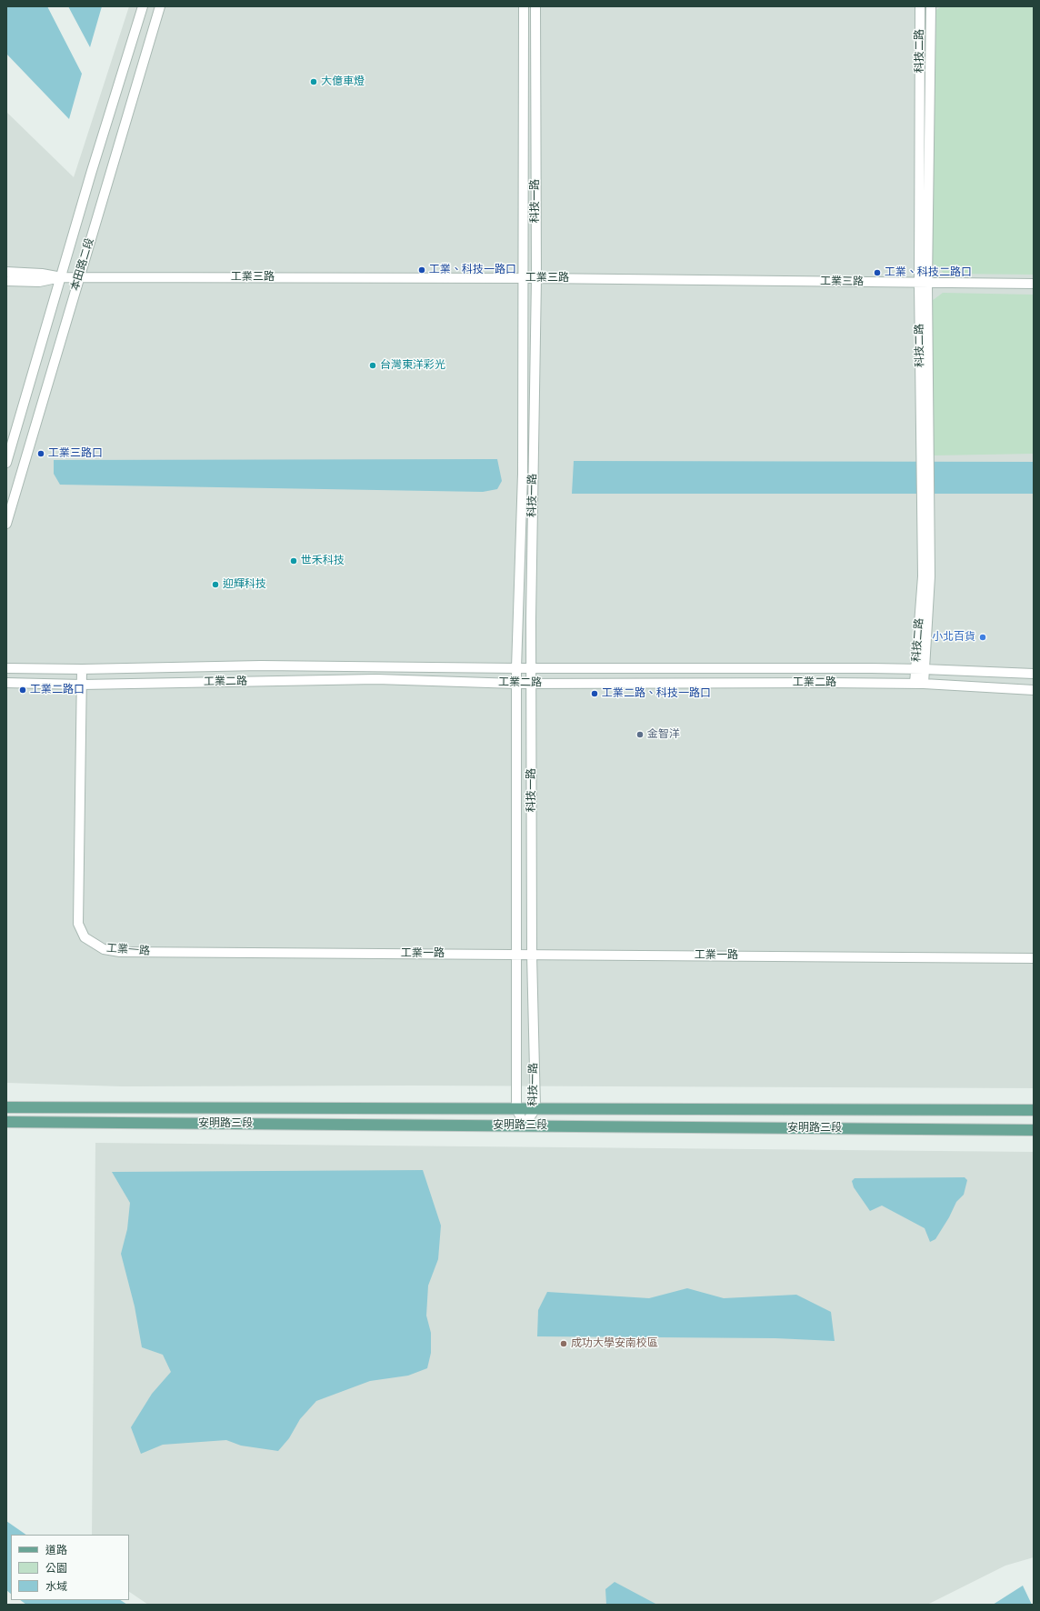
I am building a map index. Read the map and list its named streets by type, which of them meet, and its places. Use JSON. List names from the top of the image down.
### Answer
{
  "streets": {
    "main road": ["安明路三段"],
    "street": [
      "科技二路",
      "科技一路",
      "本田路二段",
      "工業三路",
      "工業二路",
      "工業一路"
    ]
  },
  "crossings": [
    ["科技二路", "工業三路"],
    ["科技二路", "工業二路"],
    ["科技一路", "工業三路"],
    ["科技一路", "工業二路"],
    ["科技一路", "工業一路"],
    ["科技一路", "安明路三段"],
    ["本田路二段", "工業三路"],
    ["工業二路", "工業一路"]
  ],
  "places": [
    "大億車燈",
    "工業、科技一路口",
    "工業、科技二路口",
    "台灣東洋彩光",
    "工業三路口",
    "世禾科技",
    "迎輝科技",
    "小北百貨",
    "工業二路口",
    "工業二路、科技一路口",
    "金智洋",
    "成功大學安南校區"
  ],
  "legend": ["道路", "公園", "水域"]
}
